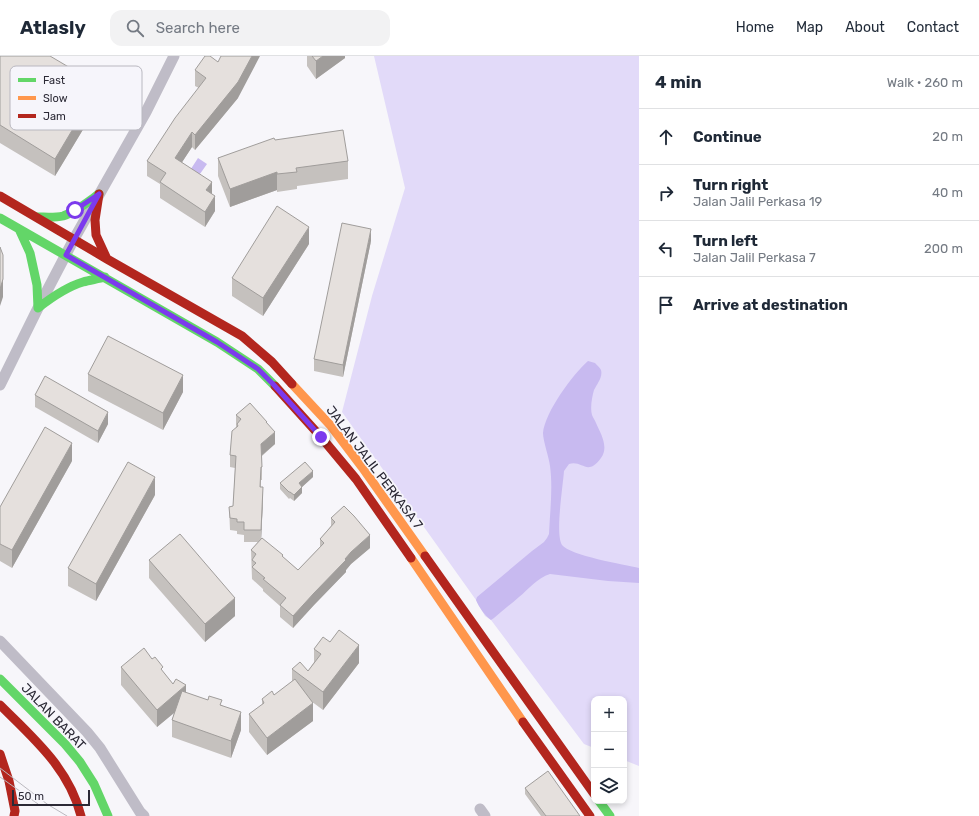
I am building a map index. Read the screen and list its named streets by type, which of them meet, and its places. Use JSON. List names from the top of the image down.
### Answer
{
  "streets": {
    "main road": ["JALAN JALIL PERKASA 7", "JALAN BARAT"]
  },
  "legend": ["Fast", "Slow", "Jam"],
  "scale_bar": "50 m",
  "page": {
    "header": "Atlasly",
    "search": "Search here",
    "nav": [
      "Home",
      "Map",
      "About",
      "Contact"
    ],
    "heading": ["4 min", "Walk · 260 m"],
    "list": [
      ["Continue", "20 m"],
      ["Turn right", "Jalan Jalil Perkasa 19", "40 m"],
      ["Turn left", "Jalan Jalil Perkasa 7", "200 m"],
      "Arrive at destination"
    ],
    "map_buttons": ["+", "−"],
    "scale": "50 m"
  }
}
